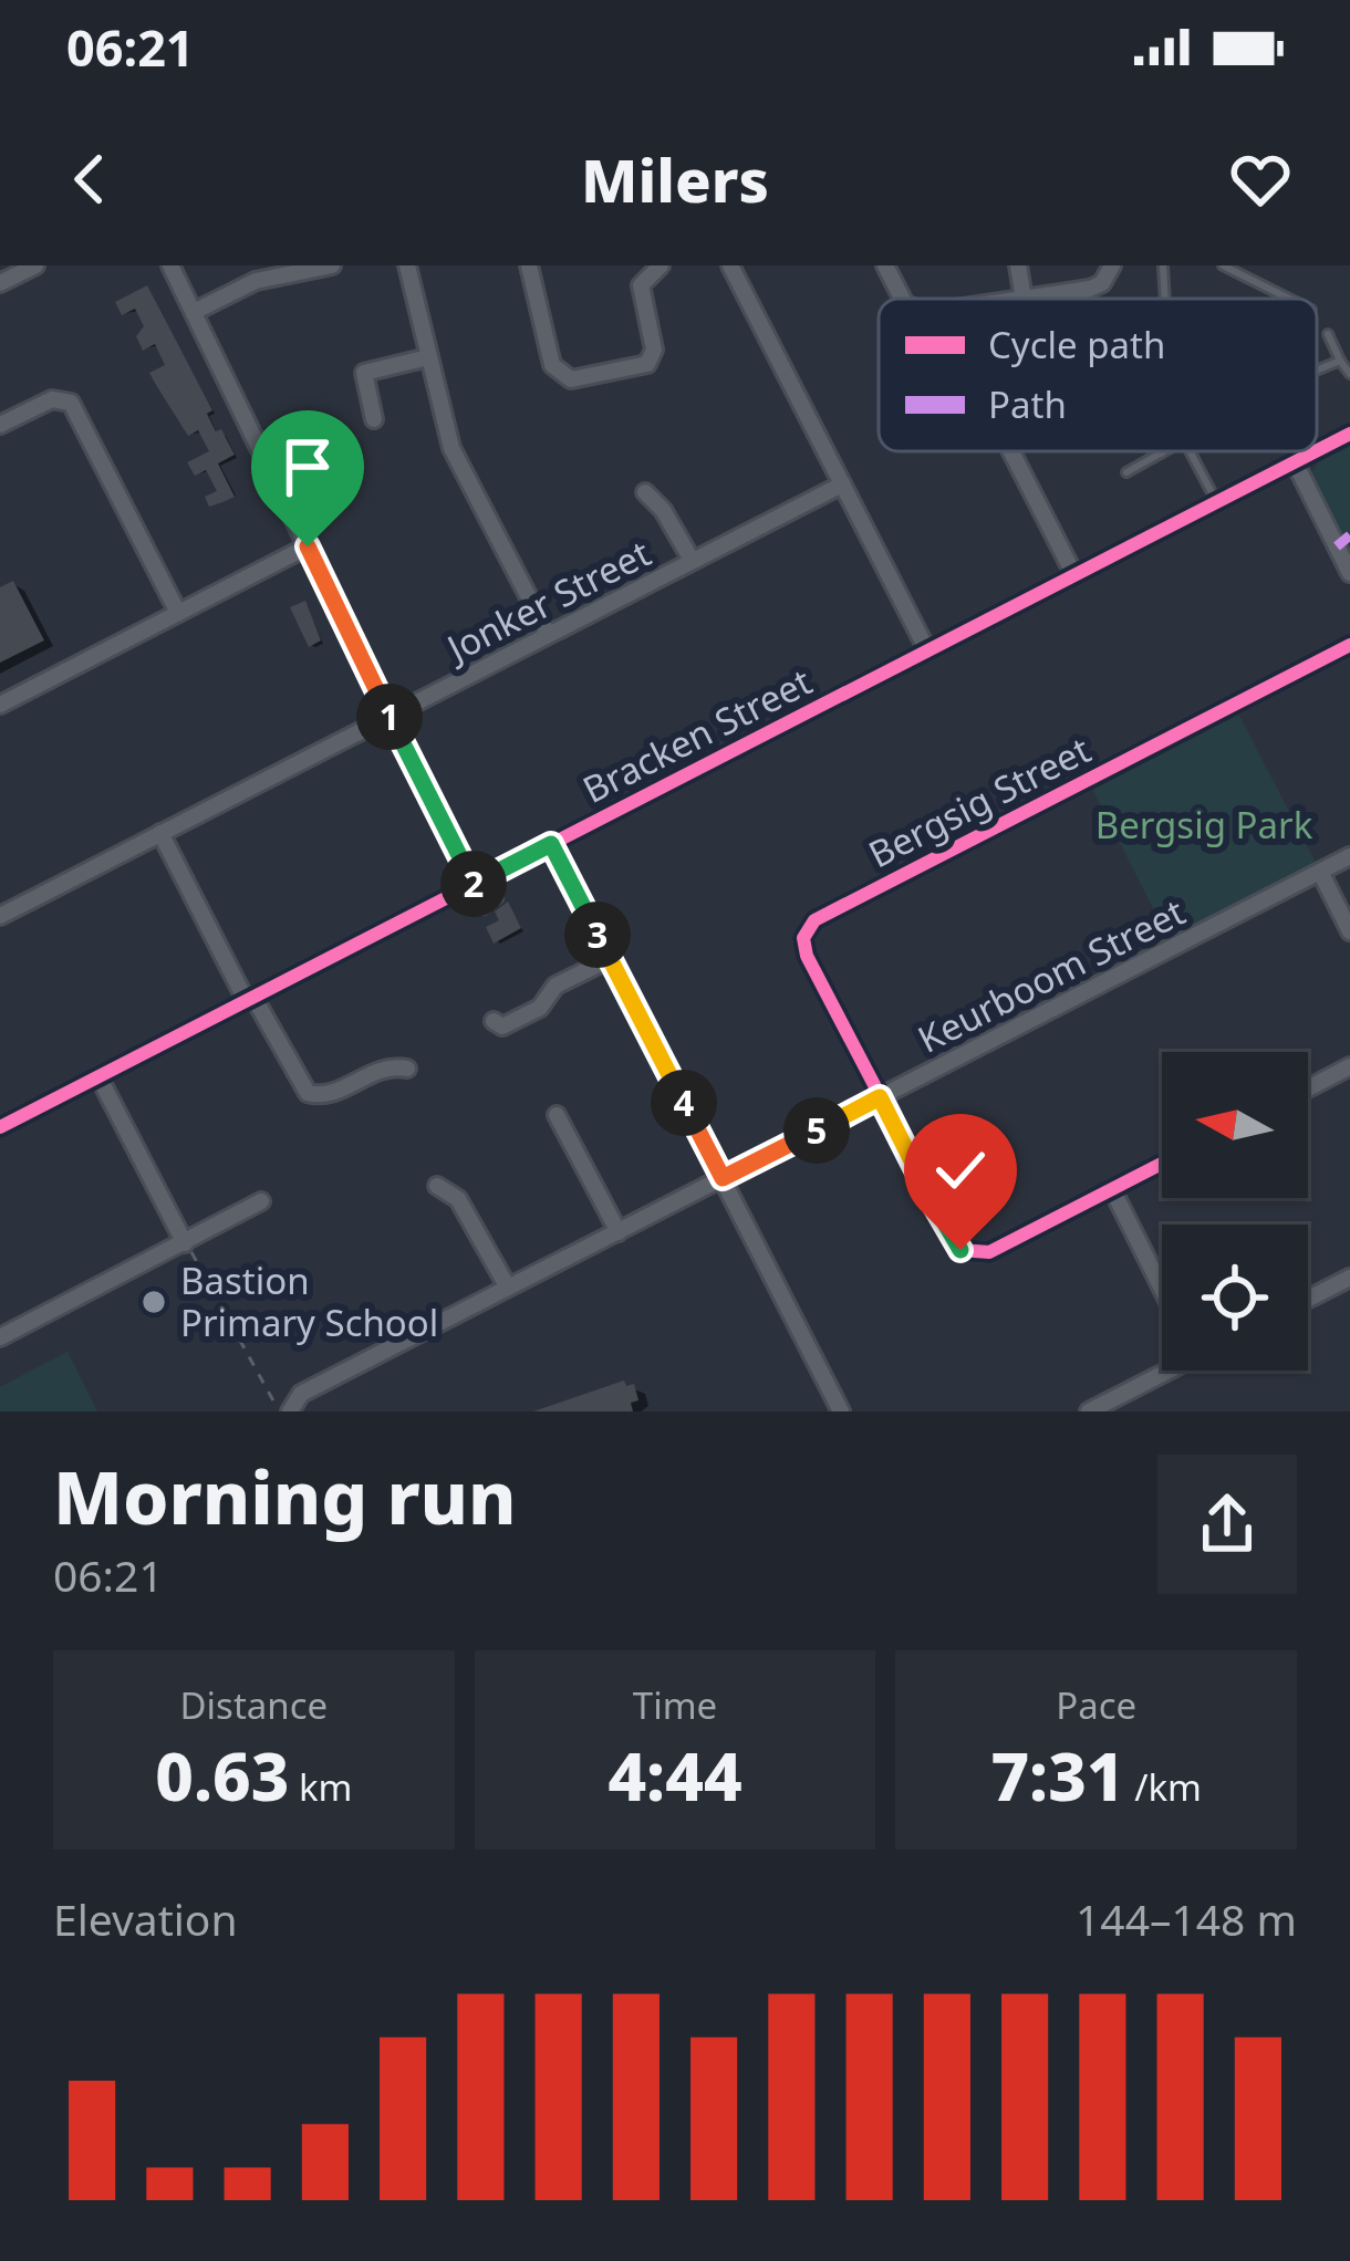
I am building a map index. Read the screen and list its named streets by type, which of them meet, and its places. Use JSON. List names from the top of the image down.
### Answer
{
  "streets": {
    "street": [
      "Jonker Street",
      "Bracken Street",
      "Bergsig Street",
      "Keurboom Street"
    ]
  },
  "crossings": [
    ["Bergsig Street", "Keurboom Street"]
  ],
  "parks": ["Bergsig Park"],
  "places": ["Bastion Primary School"],
  "legend": ["Cycle path", "Path"],
  "north": "left",
  "page": {
    "status": "06:21",
    "header": "Milers",
    "pins": [
      "1",
      "2",
      "3",
      "4",
      "5"
    ],
    "heading": ["Morning run", "06:21"],
    "stats": [
      ["Distance", "0.63 km"],
      ["Time", "4:44"],
      ["Pace", "7:31 /km"]
    ],
    "chart": ["Elevation", "144–148 m"]
  }
}
